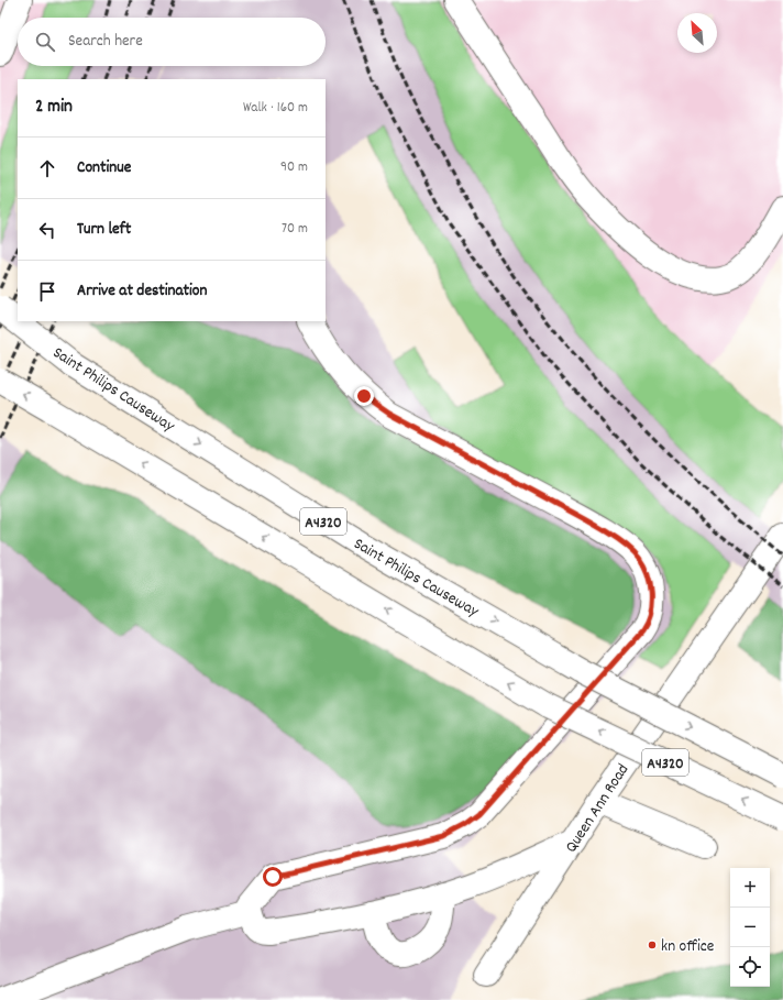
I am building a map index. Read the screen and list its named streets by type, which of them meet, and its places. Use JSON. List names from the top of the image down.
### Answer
{
  "streets": {
    "main road": ["Saint Philips Causeway", "A4320", "Queen Ann Road"]
  },
  "places": ["kn office"],
  "north": "top left",
  "page": {
    "search": "Search here",
    "heading": ["2 min", "Walk · 160 m"],
    "list": [
      ["Continue", "90 m"],
      ["Turn left", "70 m"],
      "Arrive at destination"
    ],
    "map_buttons": ["+", "−"]
  }
}
